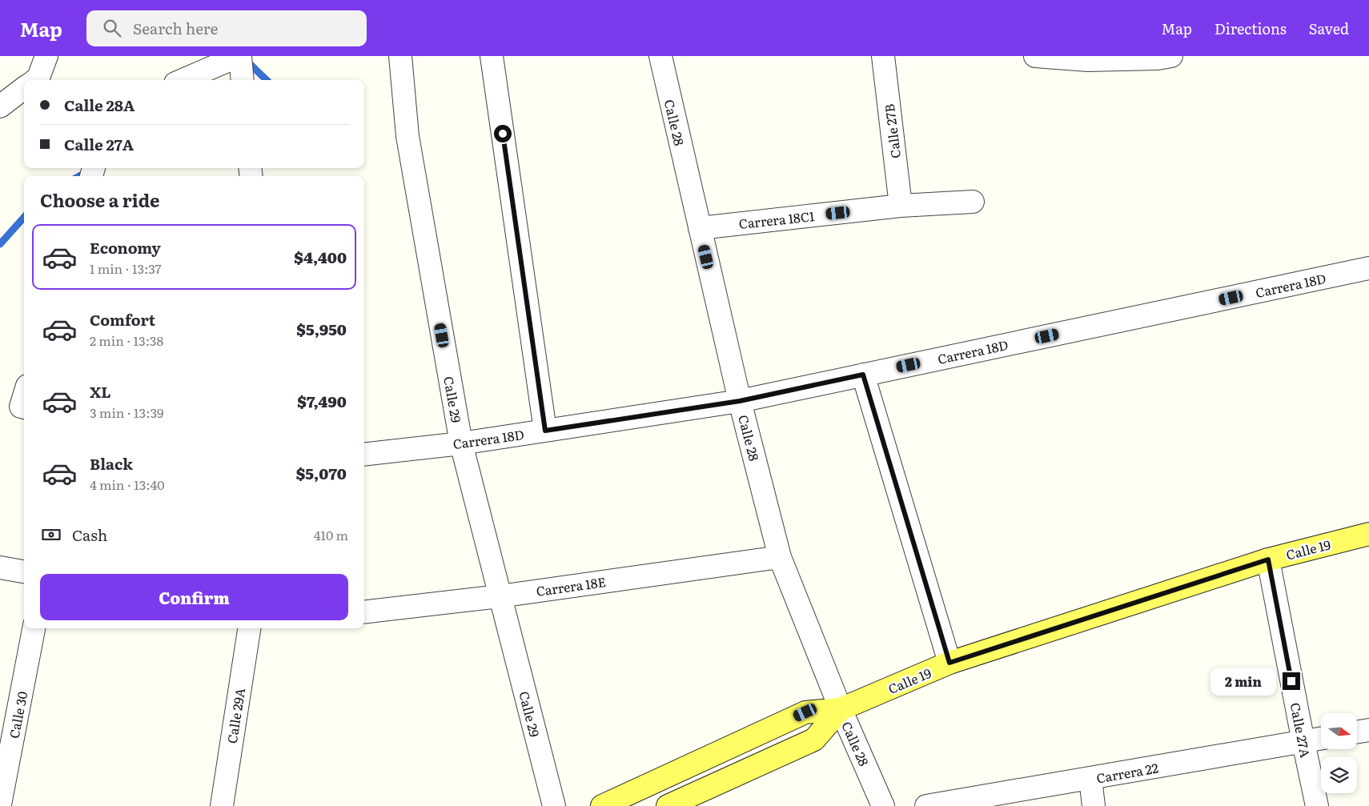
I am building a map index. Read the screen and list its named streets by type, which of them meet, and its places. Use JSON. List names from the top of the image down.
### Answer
{
  "streets": {
    "main road": ["Calle 19"],
    "street": [
      "Calle 28",
      "Calle 27B",
      "Carrera 18C1",
      "Carrera 18D",
      "Calle 29",
      "Carrera 18E",
      "Calle 30",
      "Calle 29A",
      "Calle 27A",
      "Carrera 22"
    ]
  },
  "crossings": [
    ["Calle 28", "Carrera 18C1"],
    ["Calle 28", "Carrera 18D"],
    ["Calle 28", "Calle 19"],
    ["Calle 28", "Carrera 18E"],
    ["Calle 27B", "Carrera 18C1"],
    ["Carrera 18D", "Calle 29"],
    ["Calle 29", "Carrera 18E"],
    ["Calle 19", "Calle 27A"],
    ["Calle 27A", "Carrera 22"]
  ],
  "north": "right",
  "page": {
    "header": "Map",
    "search": "Search here",
    "nav": ["Map", "Directions", "Saved"],
    "banner": ["Calle 28A", "Calle 27A"],
    "heading": "Choose a ride",
    "list": [
      {
        "name": "Economy",
        "note": "1 min · 13:37",
        "value": "$4,400"
      },
      {
        "name": "Comfort",
        "note": "2 min · 13:38",
        "value": "$5,950"
      },
      {
        "name": "XL",
        "note": "3 min · 13:39",
        "value": "$7,490"
      },
      {
        "name": "Black",
        "note": "4 min · 13:40",
        "value": "$5,070"
      }
    ],
    "pay": ["Cash", "410 m"],
    "buttons": "Confirm",
    "bubble": "2 min"
  }
}
